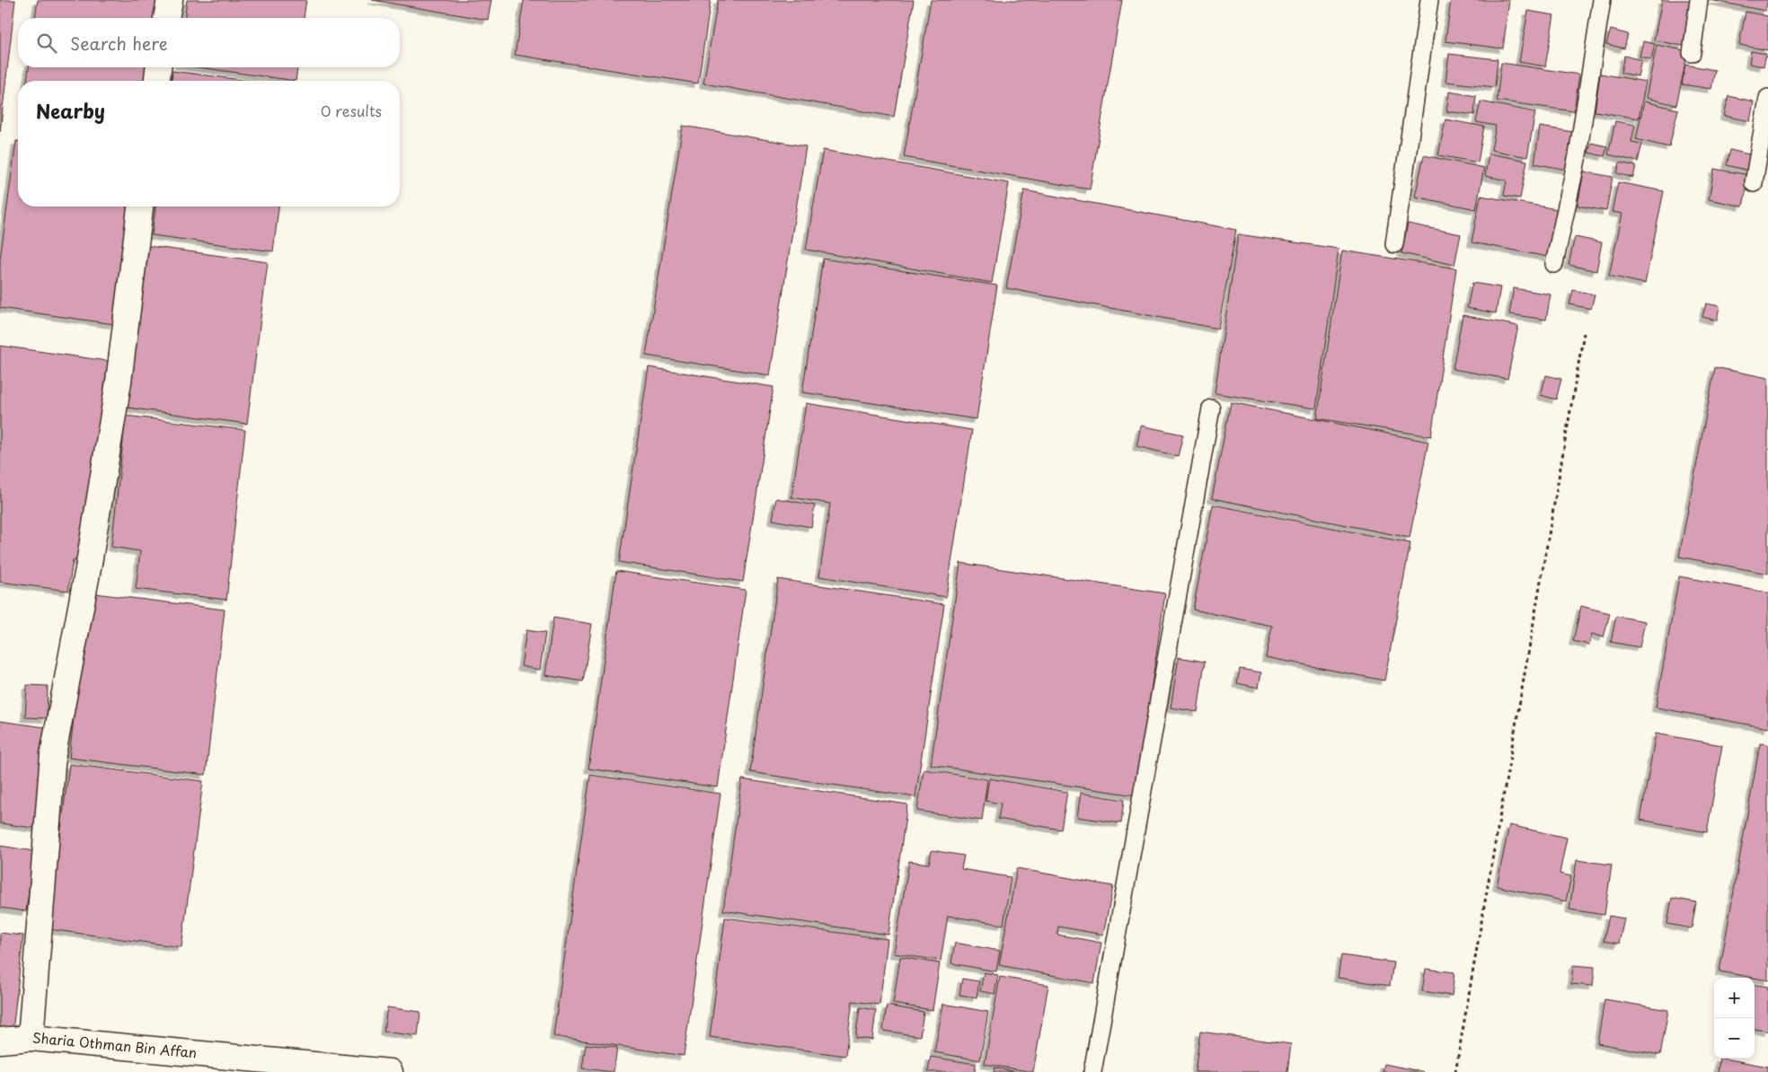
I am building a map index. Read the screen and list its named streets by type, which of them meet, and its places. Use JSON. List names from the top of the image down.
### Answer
{
  "streets": {
    "street": ["Sharia Othman Bin Affan"]
  },
  "page": {
    "search": "Search here",
    "heading": ["Nearby", "0 results"],
    "map_buttons": ["+", "−"]
  }
}
